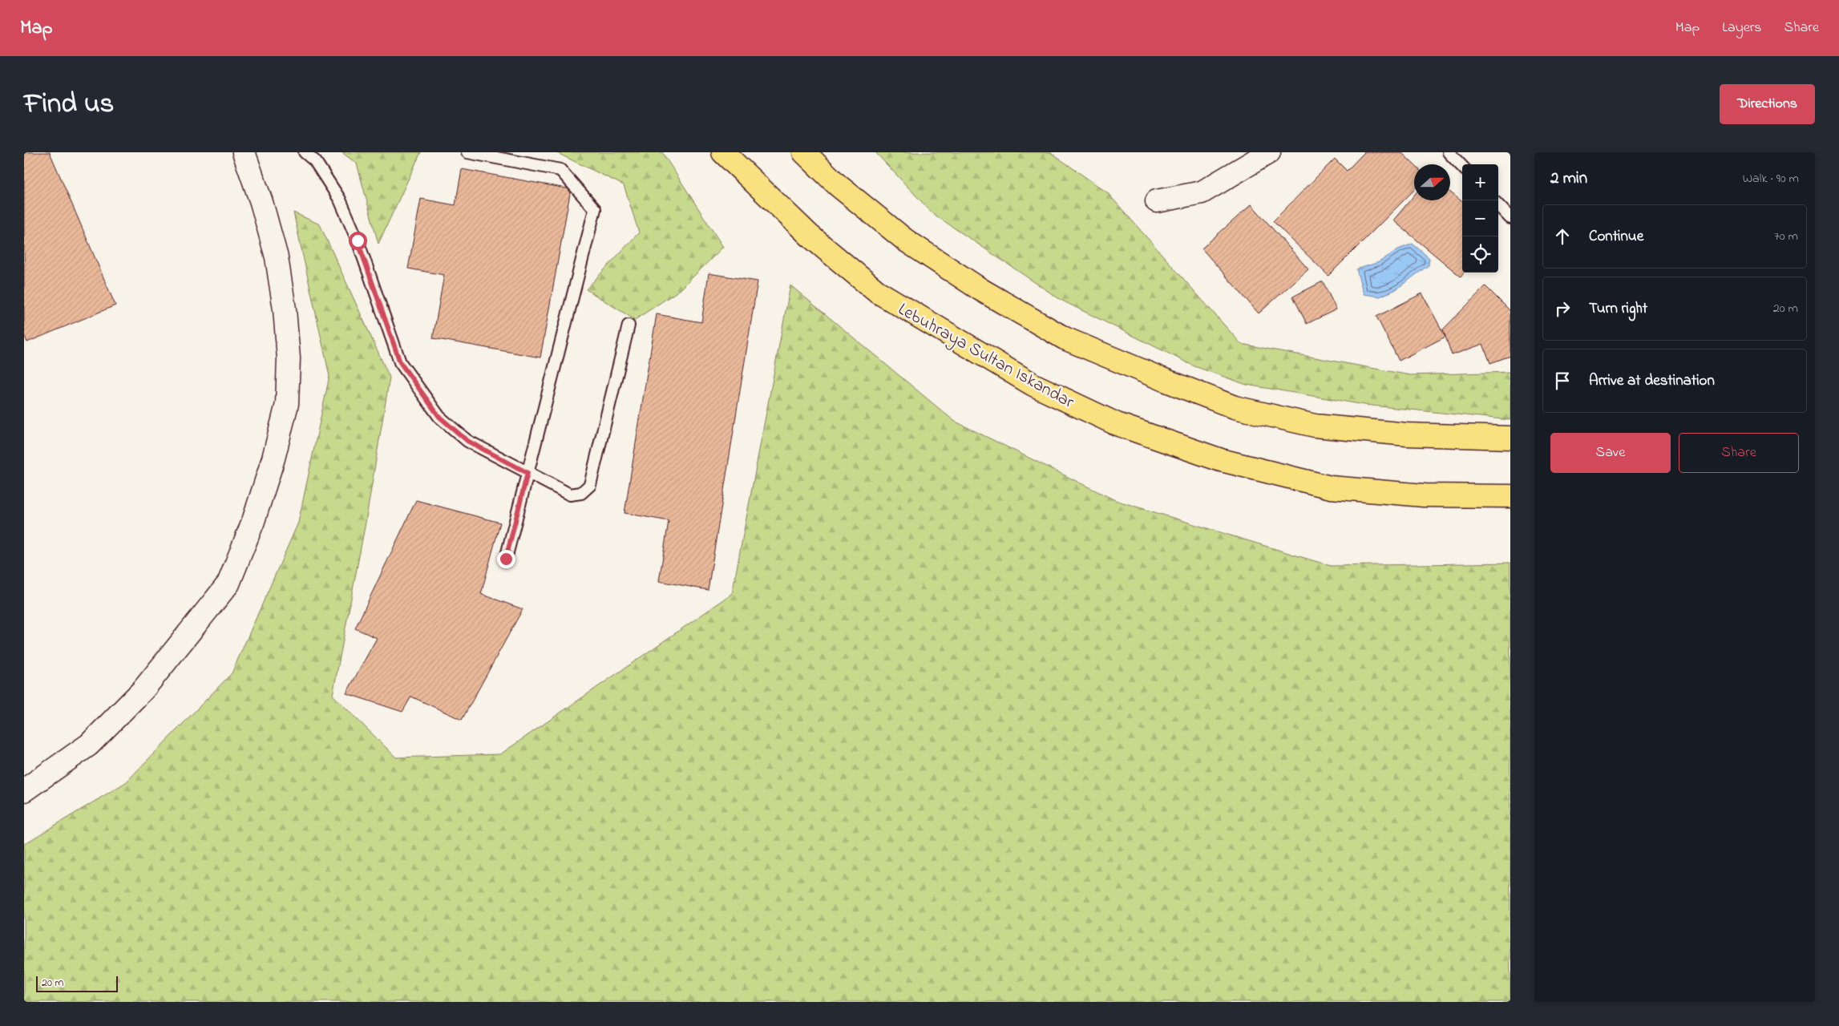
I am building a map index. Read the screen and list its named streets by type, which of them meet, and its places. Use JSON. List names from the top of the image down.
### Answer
{
  "streets": {
    "main road": ["Lebuhraya Sultan Iskandar"]
  },
  "scale_bar": "20 m",
  "north": "right",
  "page": {
    "header": "Map",
    "nav": ["Map", "Layers", "Share"],
    "title": "Find us",
    "buttons": [
      "Directions",
      ["Save", "Share"]
    ],
    "heading": ["2 min", "Walk · 90 m"],
    "map_buttons": ["+", "−"],
    "list": [
      ["Continue", "70 m"],
      ["Turn right", "20 m"],
      "Arrive at destination"
    ],
    "scale": "20 m"
  }
}
